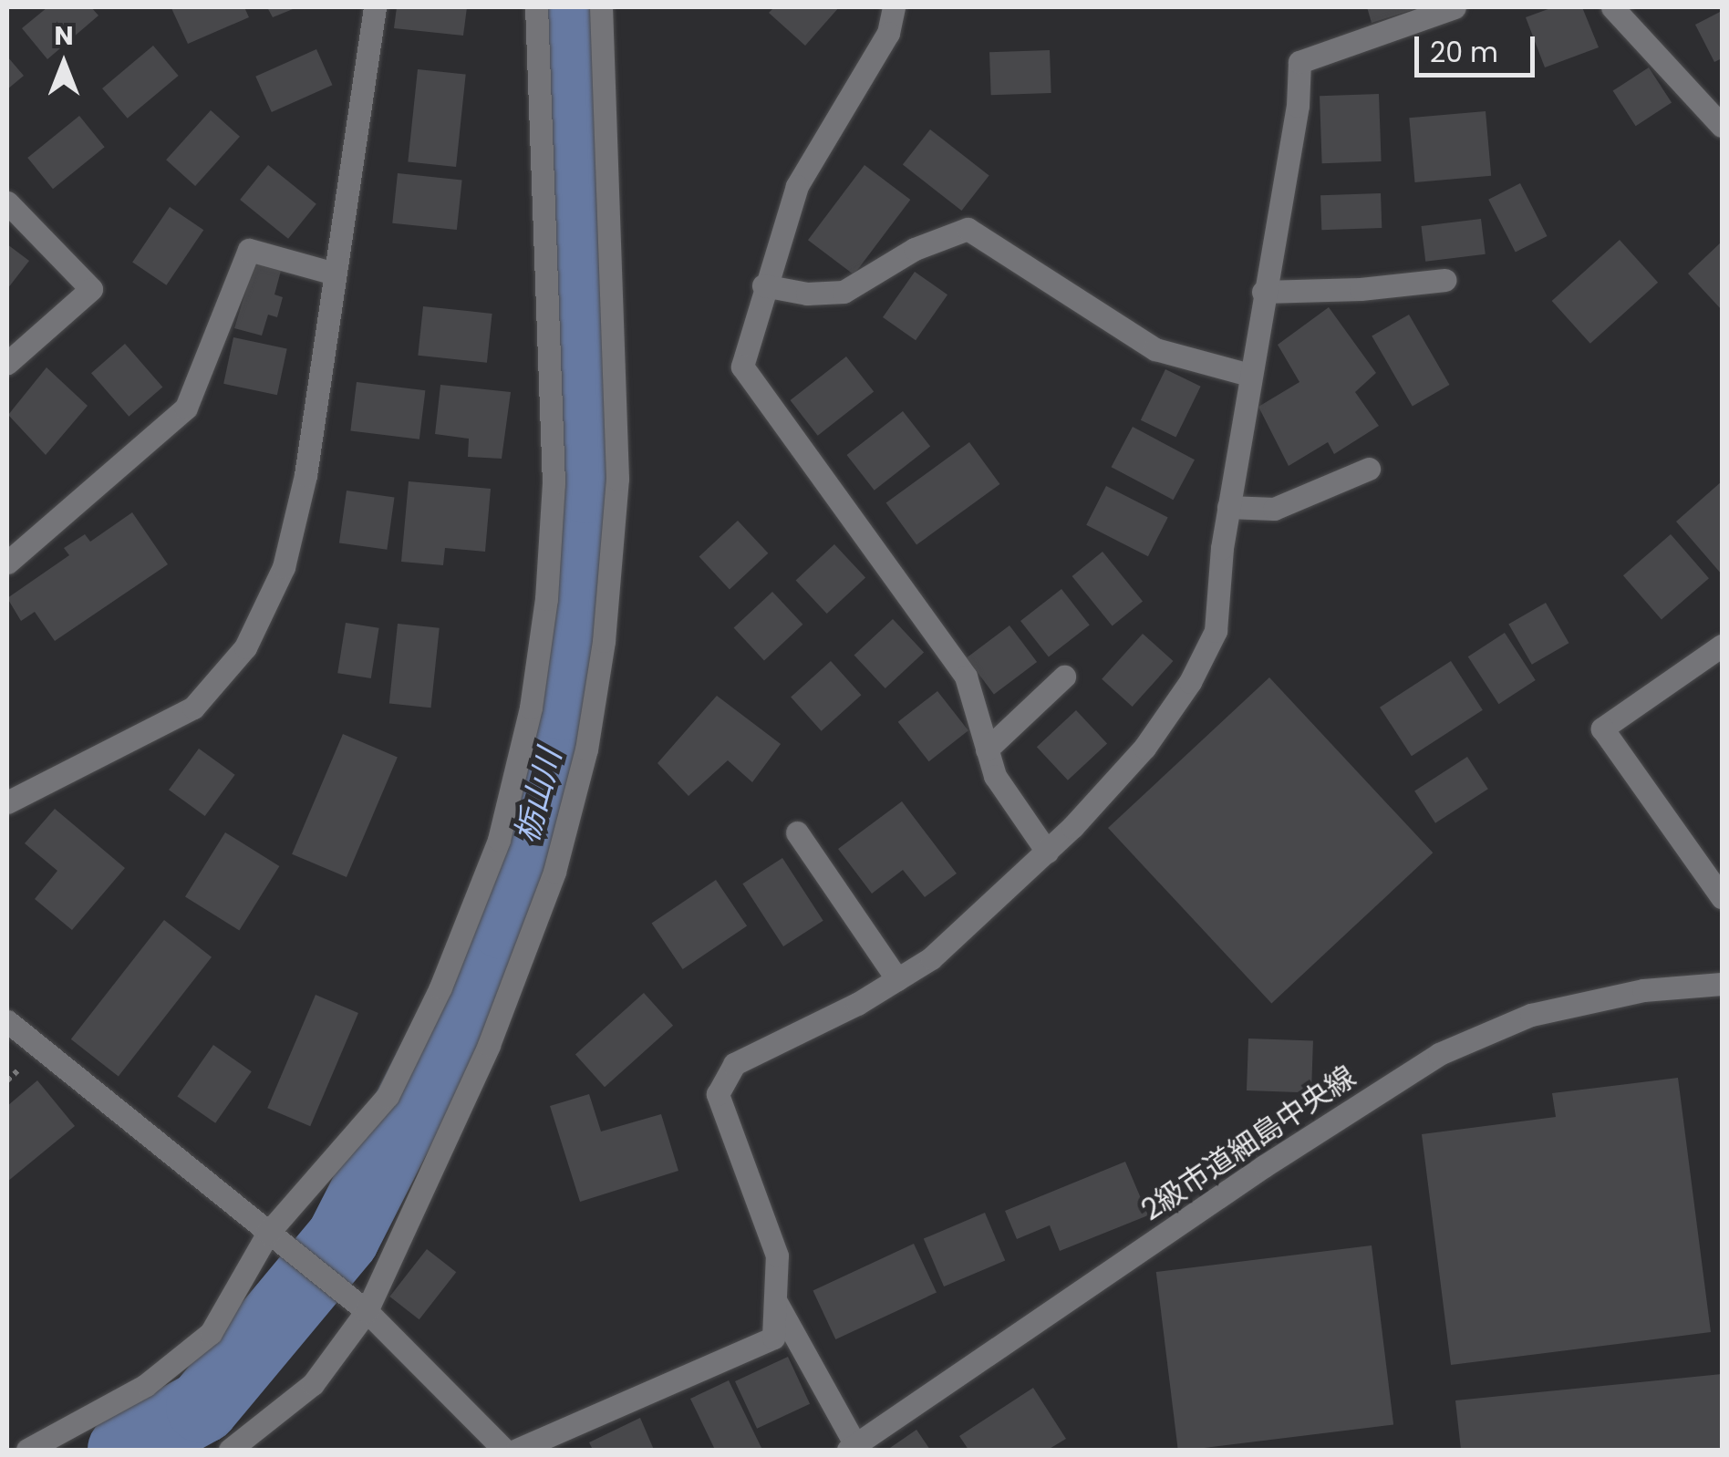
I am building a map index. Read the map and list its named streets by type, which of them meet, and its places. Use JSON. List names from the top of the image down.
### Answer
{
  "streets": {
    "street": ["2級市道細島中央線"]
  },
  "water": ["栃山川"],
  "scale_bar": "20 m",
  "north": "top"
}
